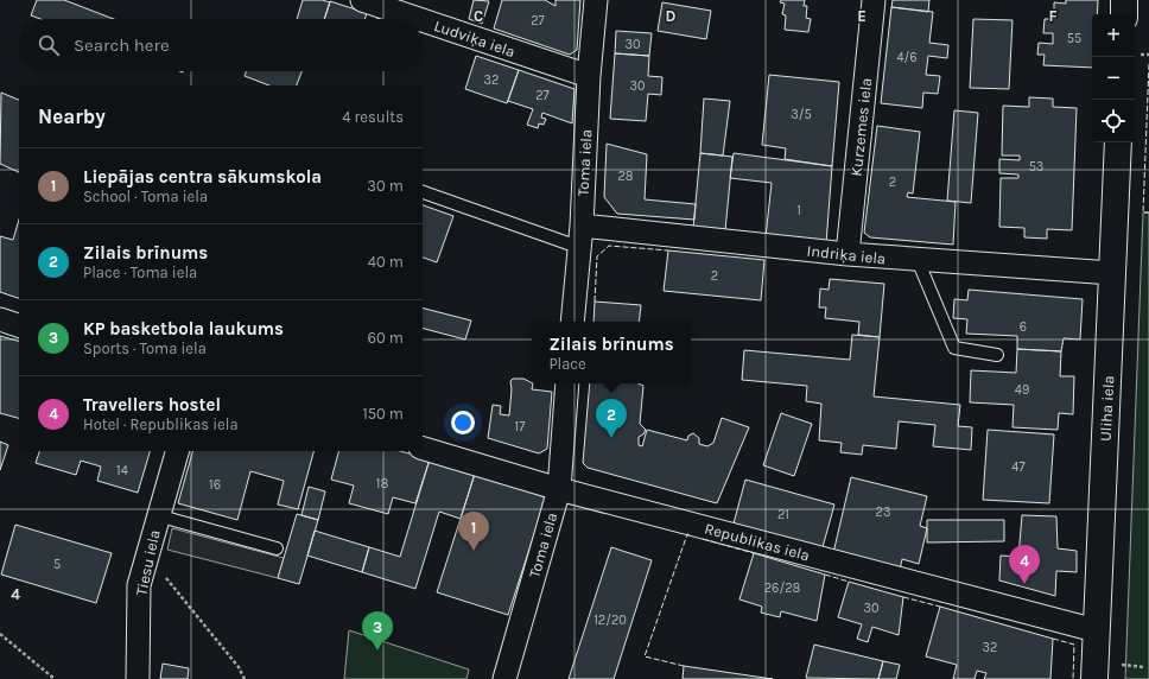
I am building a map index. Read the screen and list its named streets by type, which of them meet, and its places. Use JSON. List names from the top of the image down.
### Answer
{
  "streets": {
    "main road": ["Uliha iela"],
    "street": [
      "Ludviķa iela",
      "Kurzemes iela",
      "Toma iela",
      "Indriķa iela",
      "Republikas iela",
      "Tiesu iela"
    ]
  },
  "crossings": [
    ["Ludviķa iela", "Toma iela"],
    ["Kurzemes iela", "Indriķa iela"],
    ["Toma iela", "Indriķa iela"],
    ["Toma iela", "Republikas iela"],
    ["Indriķa iela", "Uliha iela"],
    ["Uliha iela", "Republikas iela"]
  ],
  "house_numbers": [
    "27",
    "55",
    "30",
    "4/6",
    "32",
    "30",
    "27",
    "3/5",
    "53",
    "28",
    "2",
    "1",
    "2",
    "6",
    "49",
    "17",
    "47",
    "14",
    "18",
    "16",
    "23",
    "21",
    "5",
    "26/28",
    "30",
    "12/20",
    "32"
  ],
  "page": {
    "map_buttons": ["+", "−"],
    "search": "Search here",
    "heading": ["Nearby", "4 results"],
    "list": [
      {
        "mark": "1",
        "name": "Liepājas centra sākumskola",
        "note": "School · Toma iela",
        "value": "30 m"
      },
      {
        "mark": "2",
        "name": "Zilais brīnums",
        "note": "Place · Toma iela",
        "value": "40 m"
      },
      {
        "mark": "3",
        "name": "KP basketbola laukums",
        "note": "Sports · Toma iela",
        "value": "60 m"
      },
      {
        "mark": "4",
        "name": "Travellers hostel",
        "note": "Hotel · Republikas iela",
        "value": "150 m"
      }
    ],
    "popup": ["Zilais brīnums", "Place"],
    "pins": [
      "2",
      "1",
      "4",
      "3"
    ]
  },
  "grid": {
    "columns": [
      "C",
      "D",
      "E",
      "F"
    ],
    "rows": ["4"]
  }
}
